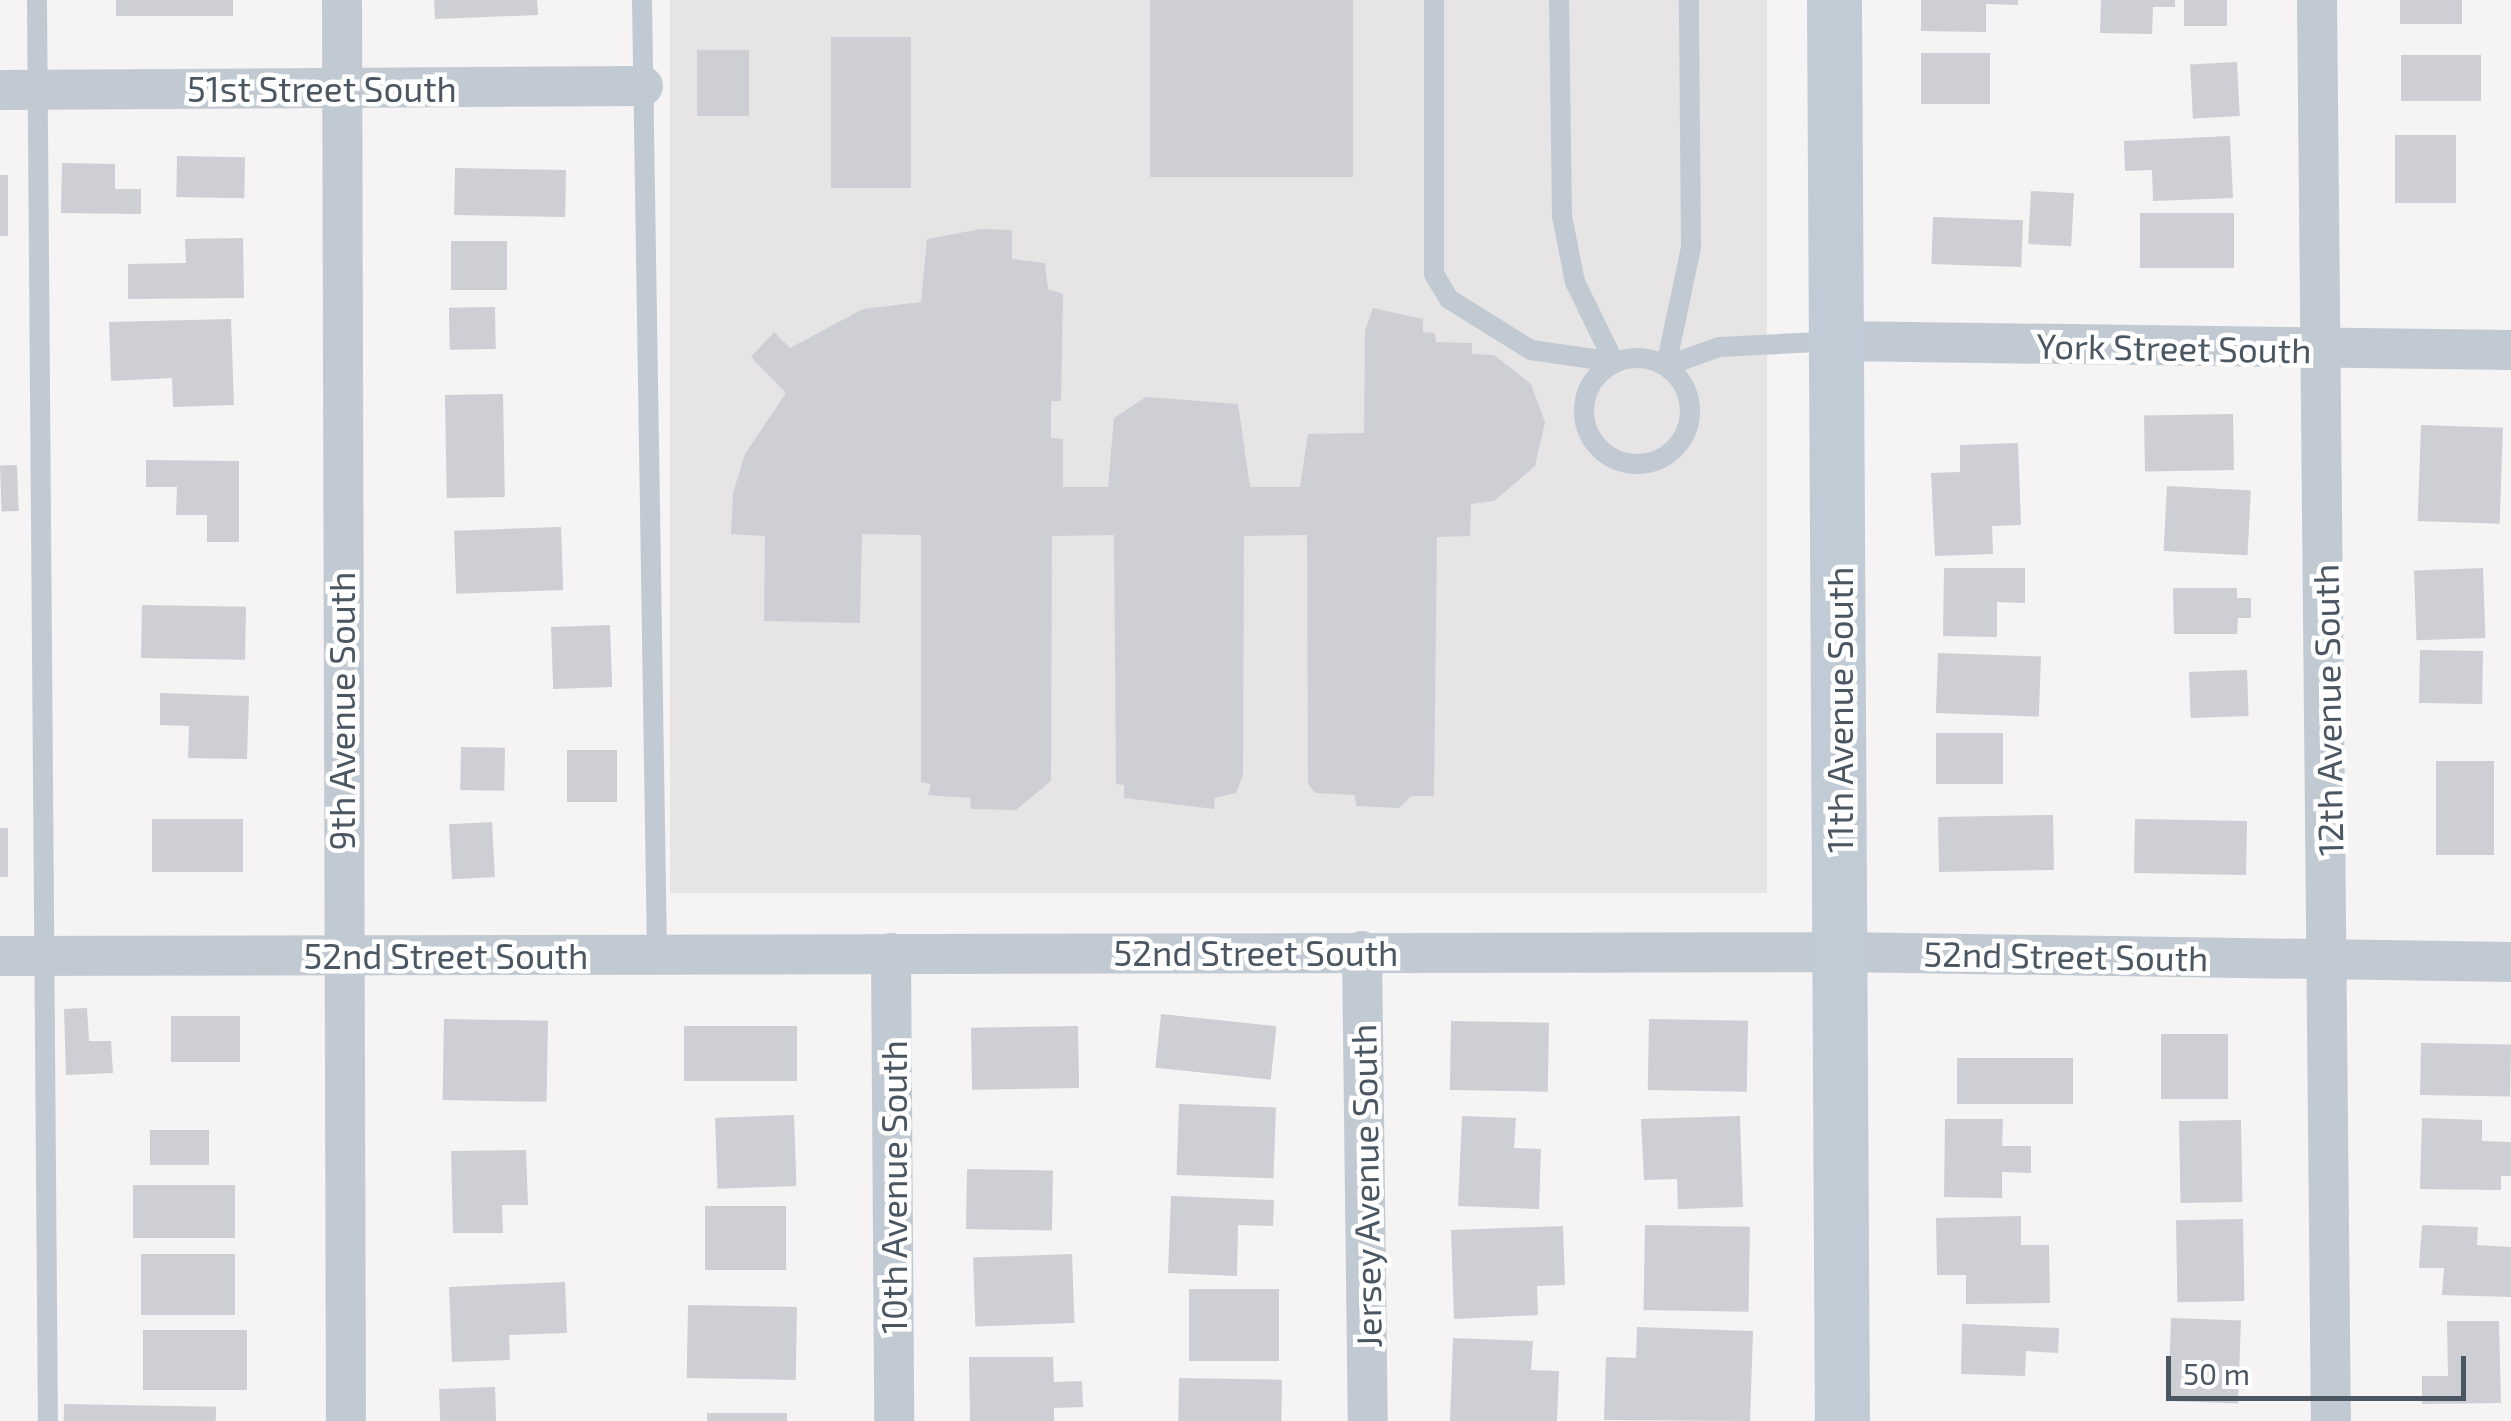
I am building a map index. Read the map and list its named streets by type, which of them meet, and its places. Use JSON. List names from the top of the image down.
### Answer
{
  "streets": {
    "street": [
      "51st Street South",
      "York Street South",
      "11th Avenue South",
      "12th Avenue South",
      "9th Avenue South",
      "52nd Street South",
      "Jersey Avenue South",
      "10th Avenue South"
    ]
  },
  "crossings": [
    ["51st Street South", "9th Avenue South"],
    ["York Street South", "11th Avenue South"],
    ["York Street South", "12th Avenue South"],
    ["11th Avenue South", "52nd Street South"],
    ["12th Avenue South", "52nd Street South"],
    ["9th Avenue South", "52nd Street South"],
    ["52nd Street South", "Jersey Avenue South"],
    ["52nd Street South", "10th Avenue South"]
  ],
  "scale_bar": "50 m"
}
